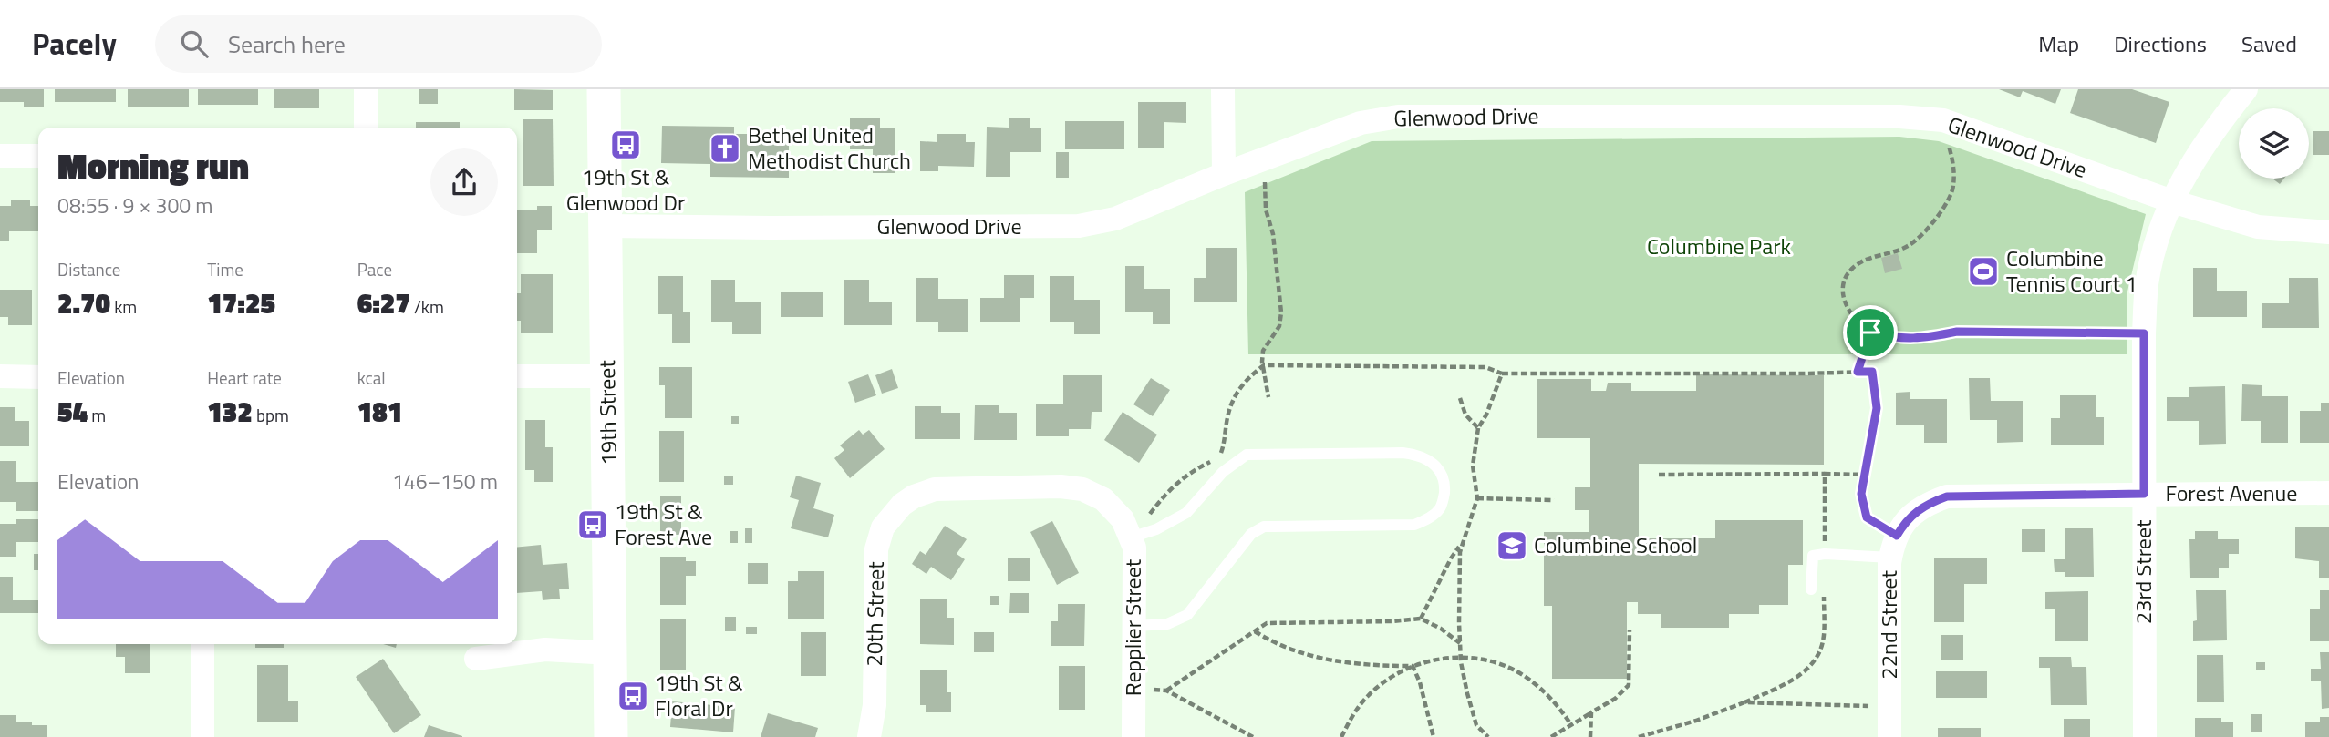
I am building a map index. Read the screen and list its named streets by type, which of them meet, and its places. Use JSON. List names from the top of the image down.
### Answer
{
  "streets": {
    "street": [
      "Glenwood Drive",
      "19th Street",
      "Forest Avenue",
      "23rd Street",
      "20th Street",
      "22nd Street",
      "Repplier Street"
    ]
  },
  "crossings": [
    ["Glenwood Drive", "19th Street"],
    ["Glenwood Drive", "23rd Street"],
    ["Forest Avenue", "23rd Street"],
    ["Forest Avenue", "22nd Street"],
    ["20th Street", "Repplier Street"]
  ],
  "parks": ["Columbine Park"],
  "places": {
    "bus stop": ["19th St & Glenwood Dr", "19th St & Forest Ave", "19th St & Floral Dr"],
    "church": ["Bethel United Methodist Church"],
    "sports": ["Columbine Tennis Court 1"],
    "school or university": ["Columbine School"]
  },
  "page": {
    "header": "Pacely",
    "search": "Search here",
    "nav": ["Map", "Directions", "Saved"],
    "heading": ["Morning run", "08:55 · 9 × 300 m"],
    "stats": [
      ["Distance", "2.70 km"],
      ["Time", "17:25"],
      ["Pace", "6:27 /km"],
      ["Elevation", "54 m"],
      ["Heart rate", "132 bpm"],
      ["kcal", "181"]
    ],
    "chart": ["Elevation", "146–150 m"]
  }
}
